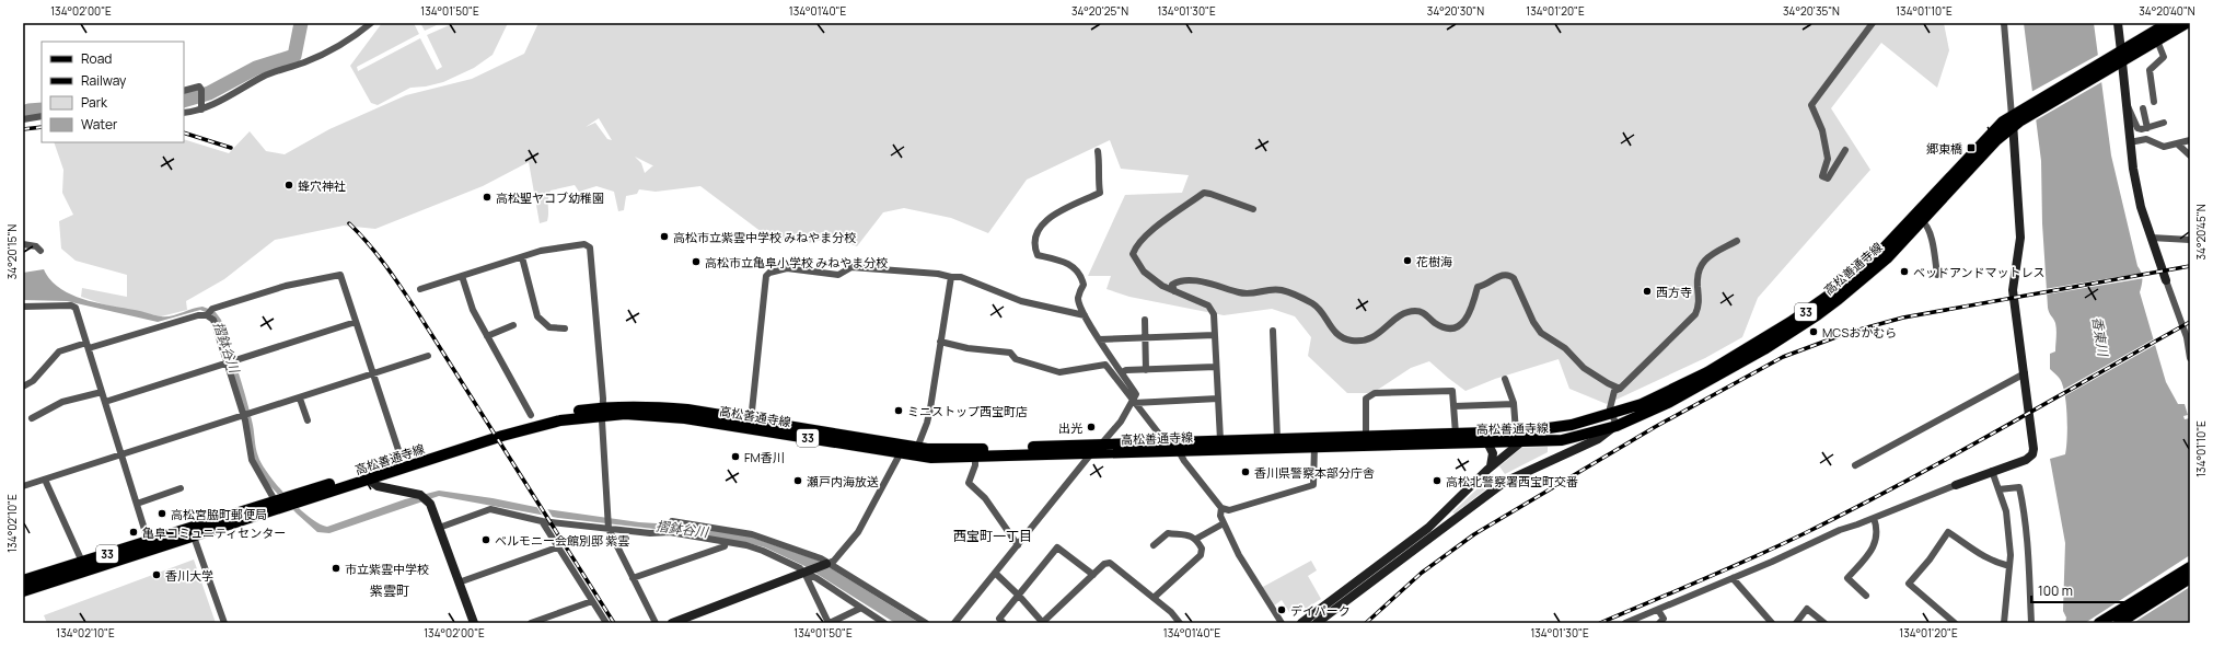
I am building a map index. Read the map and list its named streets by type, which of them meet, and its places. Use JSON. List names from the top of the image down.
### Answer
{
  "streets": {
    "main road": ["高松善通寺線", "33"]
  },
  "districts": ["西宝町一丁目", "紫雲町"],
  "water": ["香東川", "摺鉢谷川"],
  "places": {
    "transit": ["郷東橋"],
    "other": [
      "蜂穴神社",
      "高松聖ヤコブ幼稚園",
      "高松市立紫雲中学校 みねやま分校",
      "花樹海",
      "高松市立亀阜小学校 みねやま分校",
      "ベッドアンドマットレス",
      "西方寺",
      "MCSおかむら",
      "ミニストップ西宝町店",
      "出光",
      "FM香川",
      "香川県警察本部分庁舎",
      "瀬戸内海放送",
      "高松北警察署西宝町交番",
      "高松宮脇町郵便局",
      "亀阜コミュニティセンター",
      "ベルモニー会館別邸 紫雲",
      "市立紫雲中学校",
      "香川大学",
      "デイパーク"
    ]
  },
  "legend": [
    "Road",
    "Railway",
    "Park",
    "Water"
  ],
  "scale_bar": "100 m",
  "coordinates": [
    "134°02'00\"E",
    "134°01'50\"E",
    "134°01'40\"E",
    "34°20'25\"N",
    "134°01'30\"E",
    "34°20'30\"N",
    "134°01'20\"E",
    "34°20'35\"N",
    "134°01'10\"E",
    "34°20'40\"N",
    "34°20'45\"N",
    "34°20'15\"N",
    "134°02'10\"E"
  ]
}
